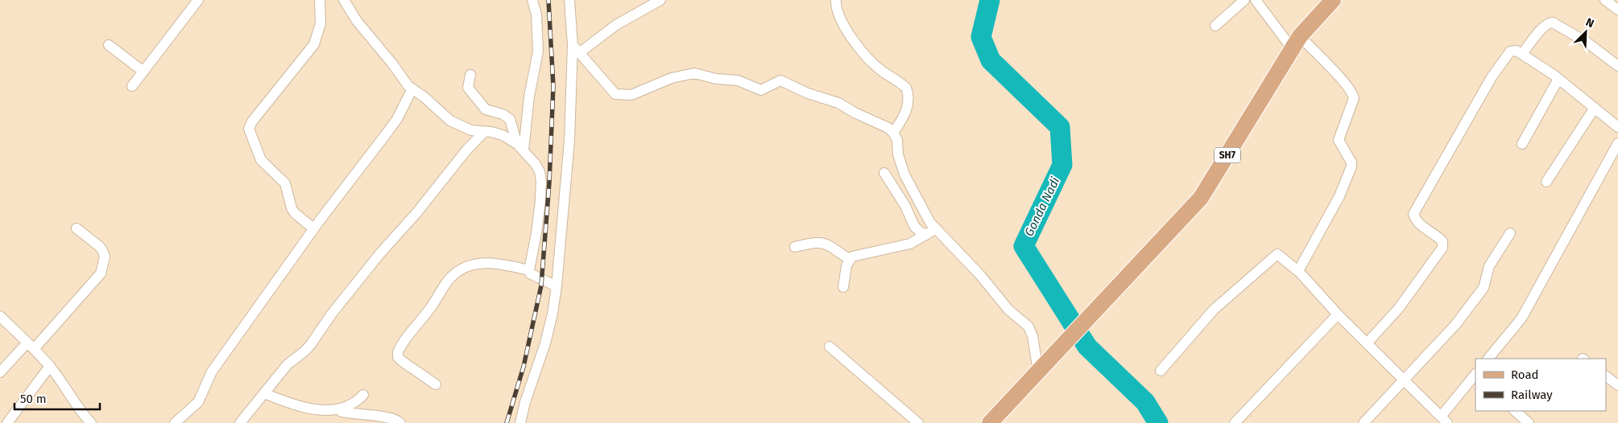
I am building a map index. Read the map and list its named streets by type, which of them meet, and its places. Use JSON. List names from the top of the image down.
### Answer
{
  "streets": {
    "main road": ["SH7"]
  },
  "water": ["Gonda Nadi"],
  "legend": ["Road", "Railway"],
  "scale_bar": "50 m",
  "north": "top right"
}
